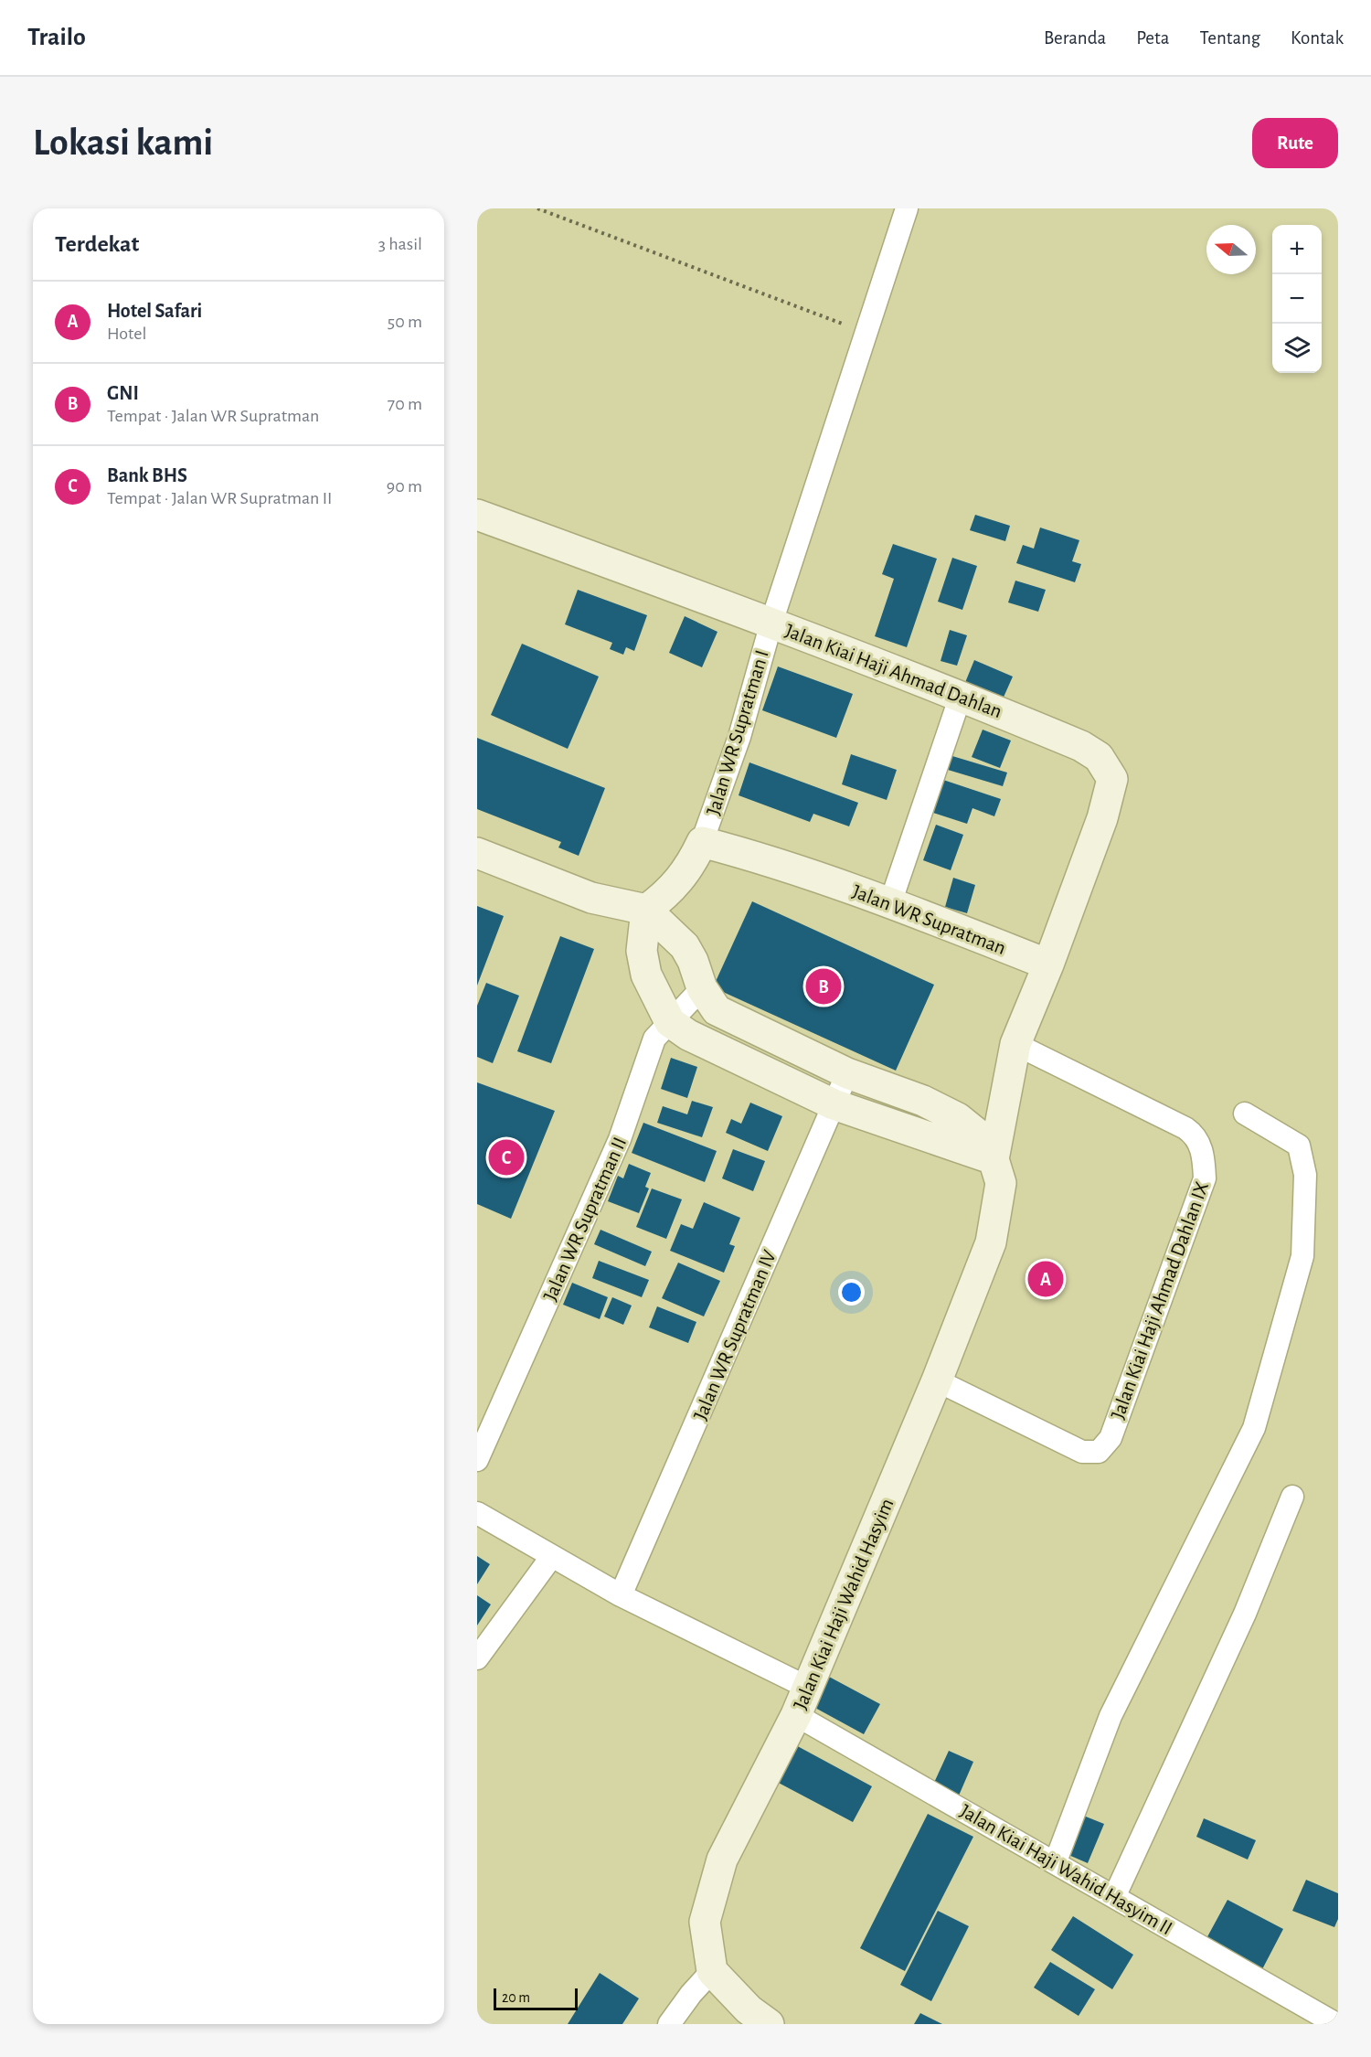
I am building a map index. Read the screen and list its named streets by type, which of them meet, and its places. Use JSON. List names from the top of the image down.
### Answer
{
  "streets": {
    "street": [
      "Jalan Kiai Haji Ahmad Dahlan",
      "Jalan WR Supratman I",
      "Jalan WR Supratman",
      "Jalan WR Supratman II",
      "Jalan Kiai Haji Ahmad Dahlan IX",
      "Jalan WR Supratman IV",
      "Jalan Kiai Haji Wahid Hasyim",
      "Jalan Kiai Haji Wahid Hasyim II"
    ]
  },
  "crossings": [
    ["Jalan Kiai Haji Ahmad Dahlan", "Jalan WR Supratman I"],
    ["Jalan Kiai Haji Ahmad Dahlan", "Jalan WR Supratman"],
    ["Jalan WR Supratman I", "Jalan WR Supratman"],
    ["Jalan Kiai Haji Ahmad Dahlan IX", "Jalan Kiai Haji Wahid Hasyim"],
    ["Jalan Kiai Haji Wahid Hasyim", "Jalan Kiai Haji Wahid Hasyim II"]
  ],
  "scale_bar": "20 m",
  "north": "left",
  "page": {
    "header": "Trailo",
    "nav": [
      "Beranda",
      "Peta",
      "Tentang",
      "Kontak"
    ],
    "buttons": "Rute",
    "title": "Lokasi kami",
    "heading": ["Terdekat", "3 hasil"],
    "map_buttons": ["+", "−"],
    "list": [
      {
        "mark": "A",
        "name": "Hotel Safari",
        "note": "Hotel",
        "value": "50 m"
      },
      {
        "mark": "B",
        "name": "GNI",
        "note": "Tempat · Jalan WR Supratman",
        "value": "70 m"
      },
      {
        "mark": "C",
        "name": "Bank BHS",
        "note": "Tempat · Jalan WR Supratman II",
        "value": "90 m"
      }
    ],
    "pins": ["B", "C", "A"],
    "scale": "20 m"
  }
}
